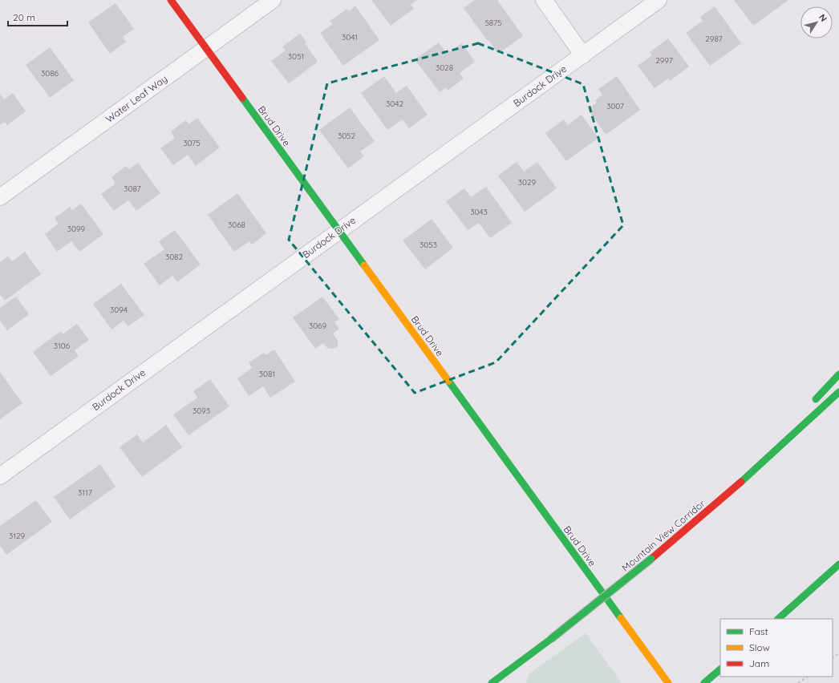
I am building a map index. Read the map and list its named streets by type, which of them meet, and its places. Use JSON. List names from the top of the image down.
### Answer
{
  "streets": {
    "main road": ["Brud Drive", "Mountain View Corridor"],
    "street": ["Burdock Drive", "Water Leaf Way"]
  },
  "crossings": [
    ["Burdock Drive", "Brud Drive"],
    ["Water Leaf Way", "Brud Drive"]
  ],
  "house_numbers": [
    "5875",
    "3041",
    "2987",
    "3051",
    "2997",
    "3028",
    "3086",
    "3042",
    "3007",
    "3052",
    "3075",
    "3029",
    "3087",
    "3043",
    "3068",
    "3099",
    "3053",
    "3082",
    "3094",
    "3069",
    "3106",
    "3081",
    "3093",
    "3117",
    "3129"
  ],
  "legend": ["Fast", "Slow", "Jam"],
  "scale_bar": "20 m",
  "north": "top right"
}
